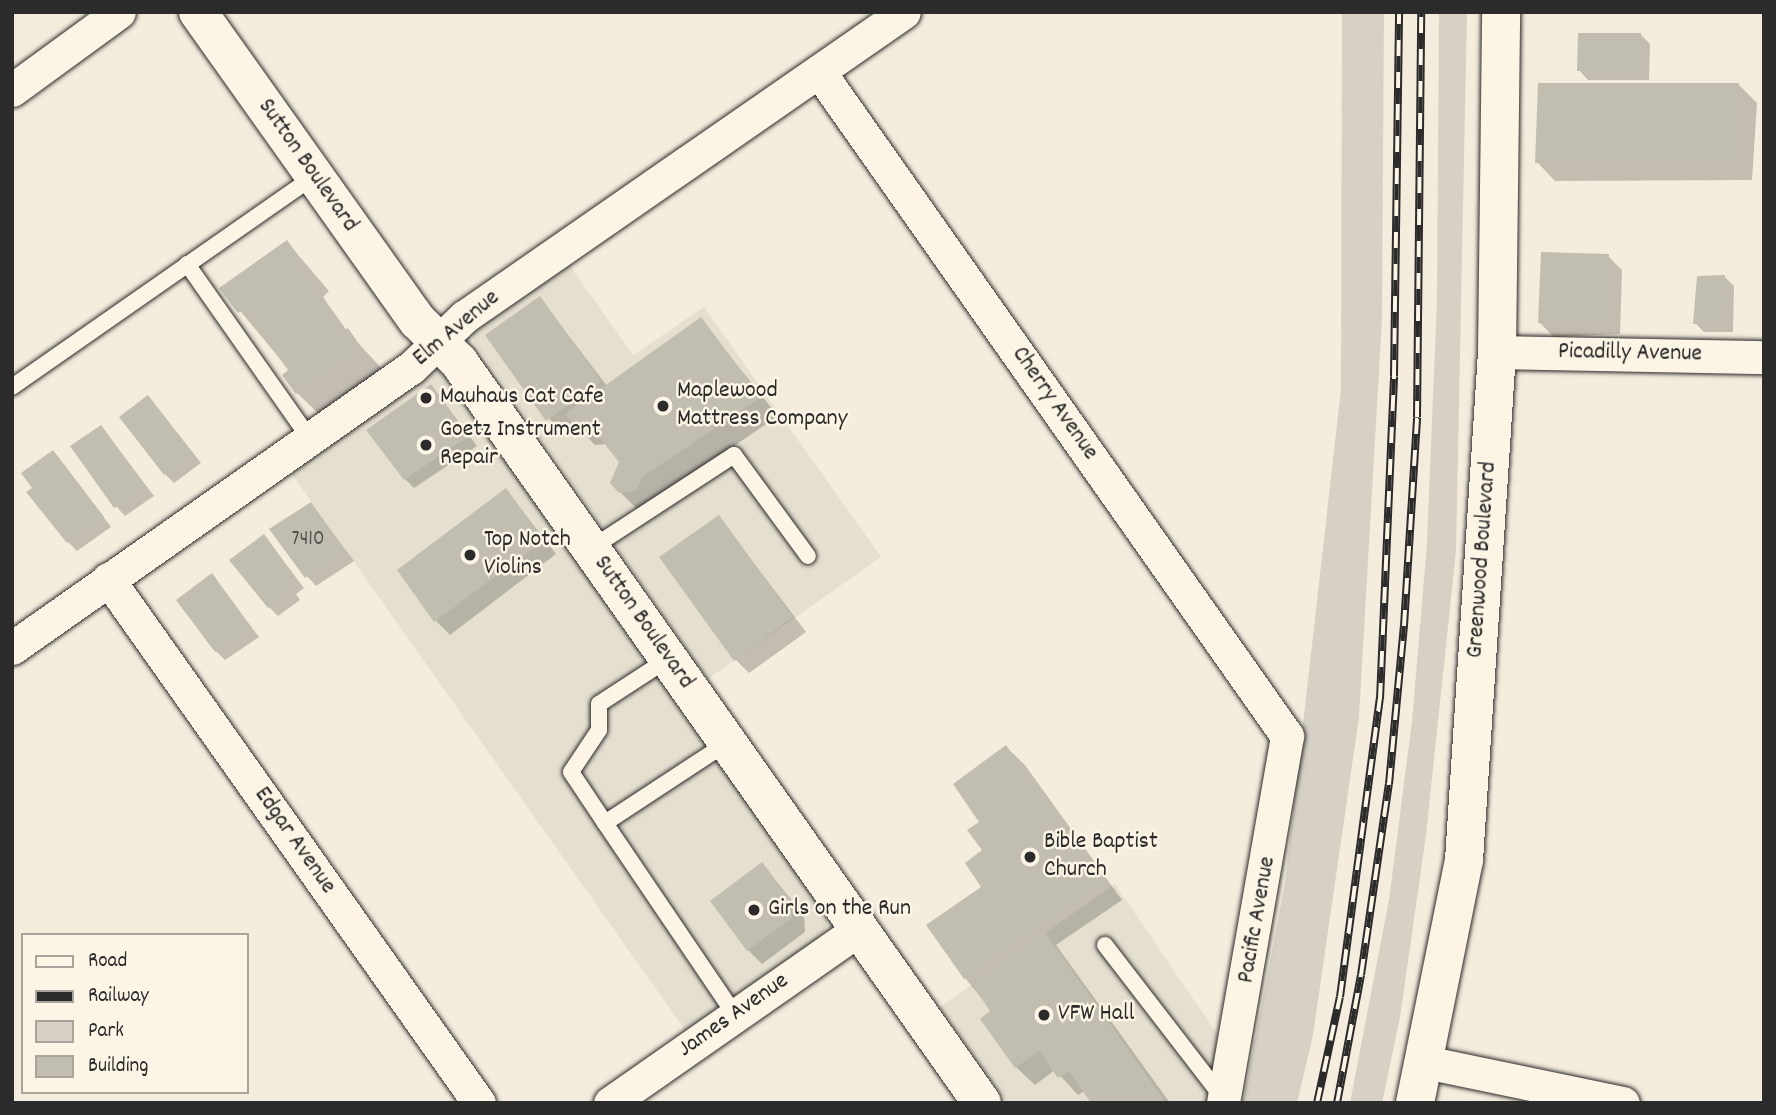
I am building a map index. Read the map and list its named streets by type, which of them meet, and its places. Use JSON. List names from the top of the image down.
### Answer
{
  "streets": {
    "street": [
      "Sutton Boulevard",
      "Elm Avenue",
      "Picadilly Avenue",
      "Cherry Avenue",
      "Greenwood Boulevard",
      "Edgar Avenue",
      "Pacific Avenue",
      "James Avenue"
    ]
  },
  "crossings": [
    ["Sutton Boulevard", "Elm Avenue"],
    ["Sutton Boulevard", "James Avenue"],
    ["Elm Avenue", "Cherry Avenue"],
    ["Elm Avenue", "Edgar Avenue"],
    ["Picadilly Avenue", "Greenwood Boulevard"],
    ["Cherry Avenue", "Pacific Avenue"]
  ],
  "places": [
    "Mauhaus Cat Cafe",
    "Maplewood Mattress Company",
    "Goetz Instrument Repair",
    "Top Notch Violins",
    "Bible Baptist Church",
    "Girls on the Run",
    "VFW Hall"
  ],
  "house_numbers": ["7410"],
  "legend": [
    "Road",
    "Railway",
    "Park",
    "Building"
  ]
}
